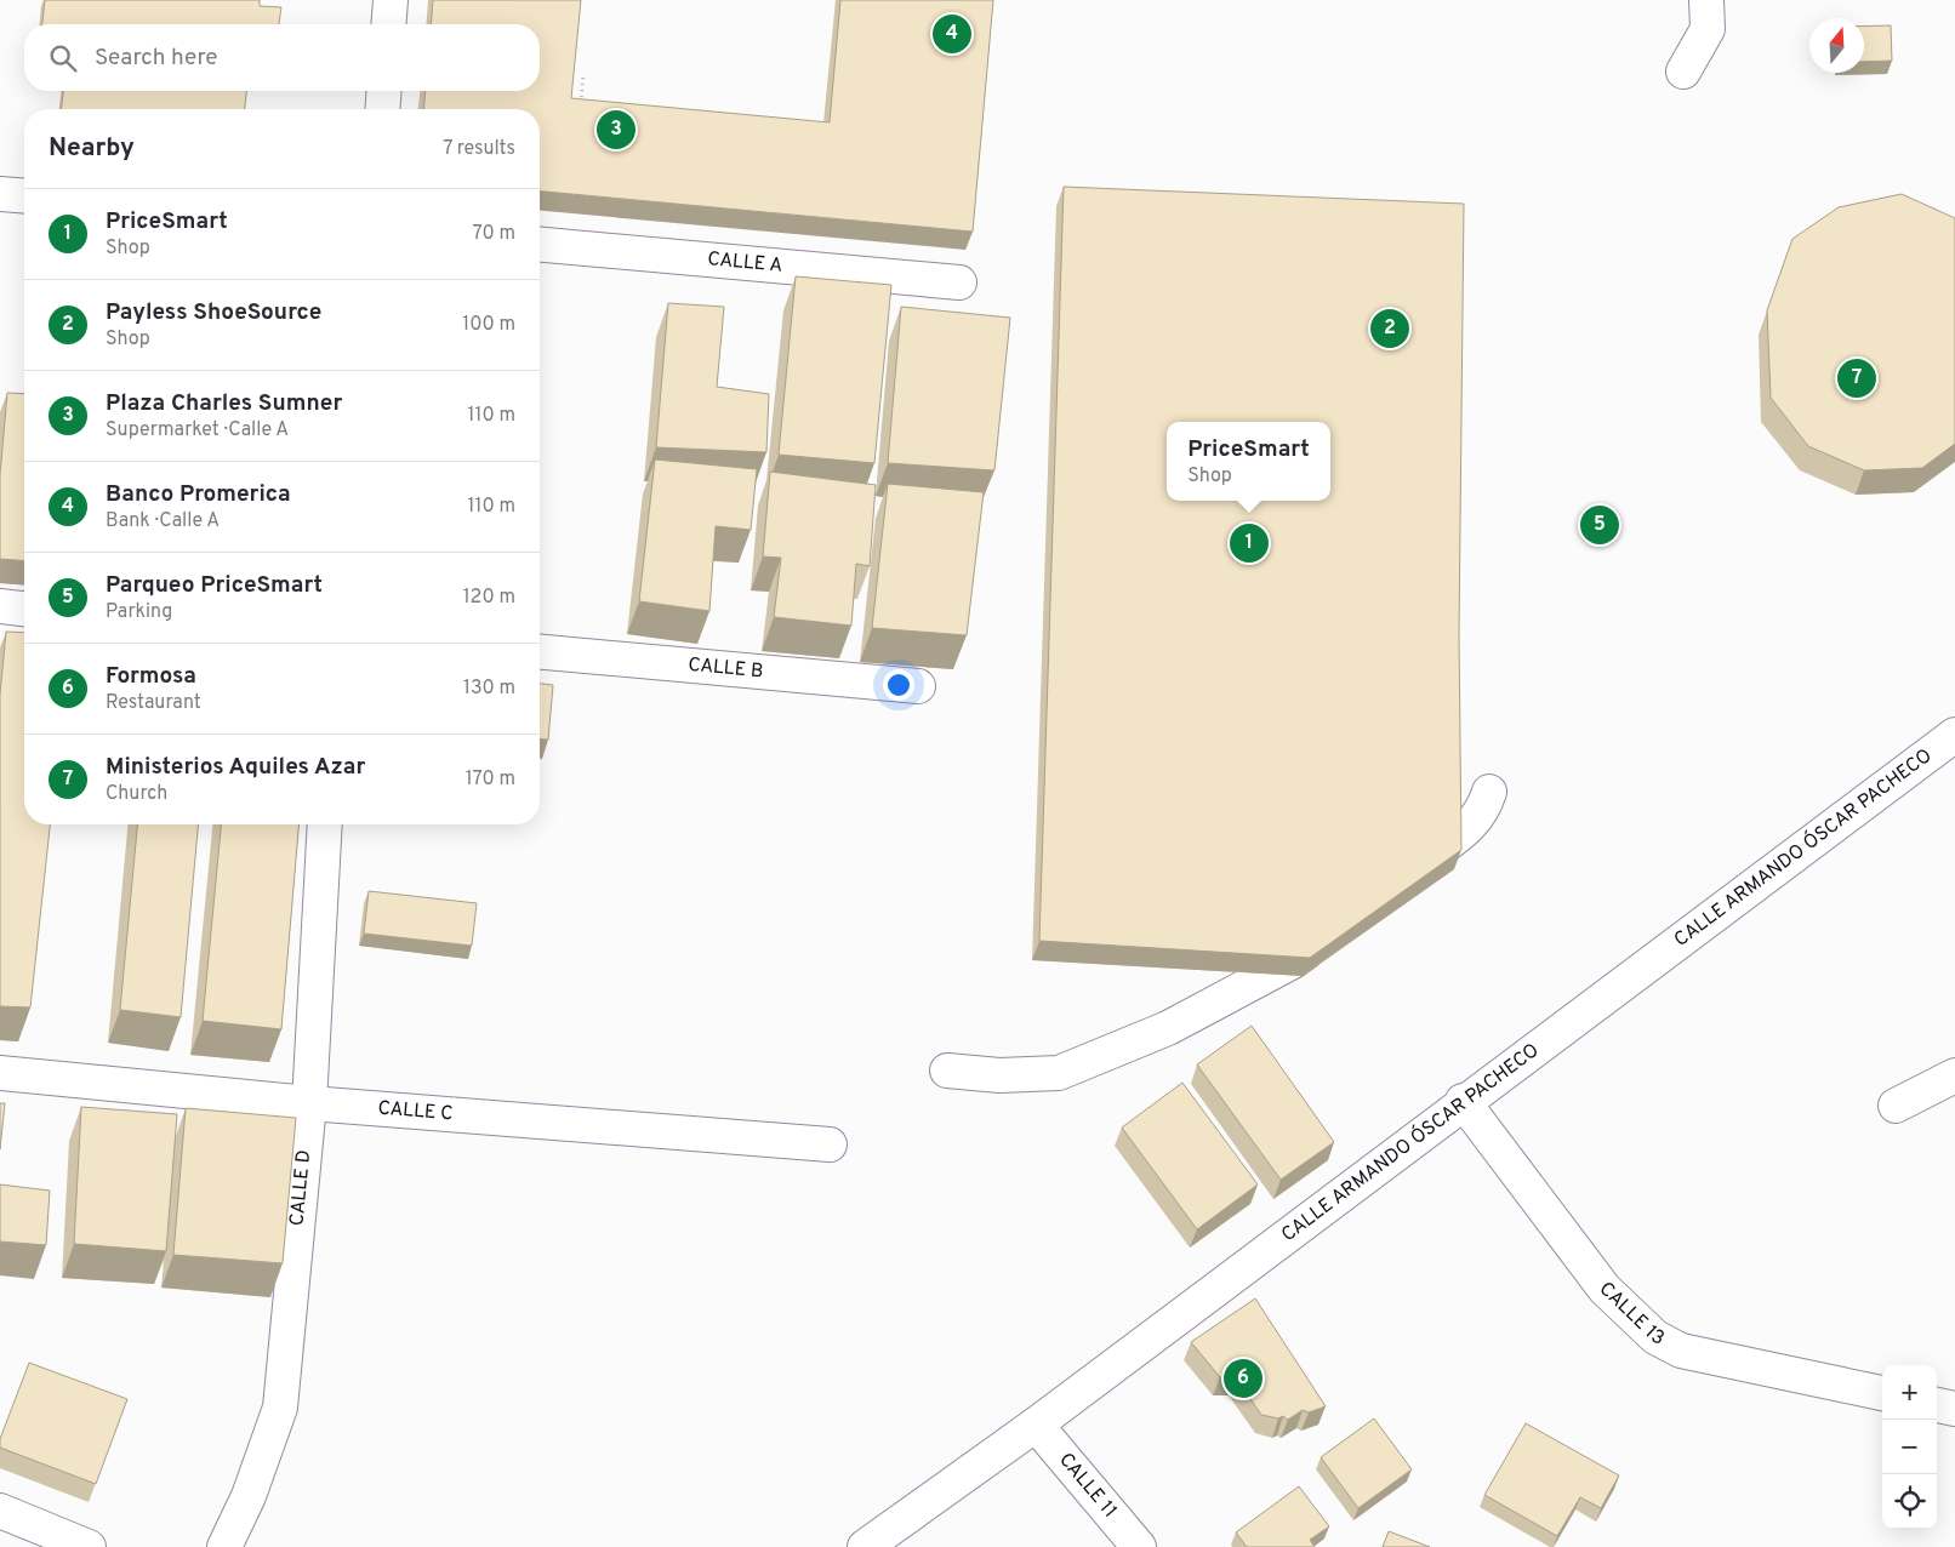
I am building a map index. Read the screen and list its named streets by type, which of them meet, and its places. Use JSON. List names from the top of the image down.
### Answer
{
  "streets": {
    "street": [
      "CALLE A",
      "CALLE B",
      "CALLE ARMANDO ÓSCAR PACHECO",
      "CALLE C",
      "CALLE D",
      "CALLE 13",
      "CALLE 11"
    ]
  },
  "crossings": [
    ["CALLE ARMANDO ÓSCAR PACHECO", "CALLE 13"],
    ["CALLE ARMANDO ÓSCAR PACHECO", "CALLE 11"],
    ["CALLE C", "CALLE D"]
  ],
  "north": "top",
  "page": {
    "pins": [
      "4",
      "3",
      "2",
      "7",
      "5",
      "1",
      "6"
    ],
    "search": "Search here",
    "heading": ["Nearby", "7 results"],
    "list": [
      {
        "mark": "1",
        "name": "PriceSmart",
        "note": "Shop",
        "value": "70 m"
      },
      {
        "mark": "2",
        "name": "Payless ShoeSource",
        "note": "Shop",
        "value": "100 m"
      },
      {
        "mark": "3",
        "name": "Plaza Charles Sumner",
        "note": "Supermarket · Calle A",
        "value": "110 m"
      },
      {
        "mark": "4",
        "name": "Banco Promerica",
        "note": "Bank · Calle A",
        "value": "110 m"
      },
      {
        "mark": "5",
        "name": "Parqueo PriceSmart",
        "note": "Parking",
        "value": "120 m"
      },
      {
        "mark": "6",
        "name": "Formosa",
        "note": "Restaurant",
        "value": "130 m"
      },
      {
        "mark": "7",
        "name": "Ministerios Aquiles Azar",
        "note": "Church",
        "value": "170 m"
      }
    ],
    "popup": ["PriceSmart", "Shop"],
    "map_buttons": ["+", "−"]
  }
}
